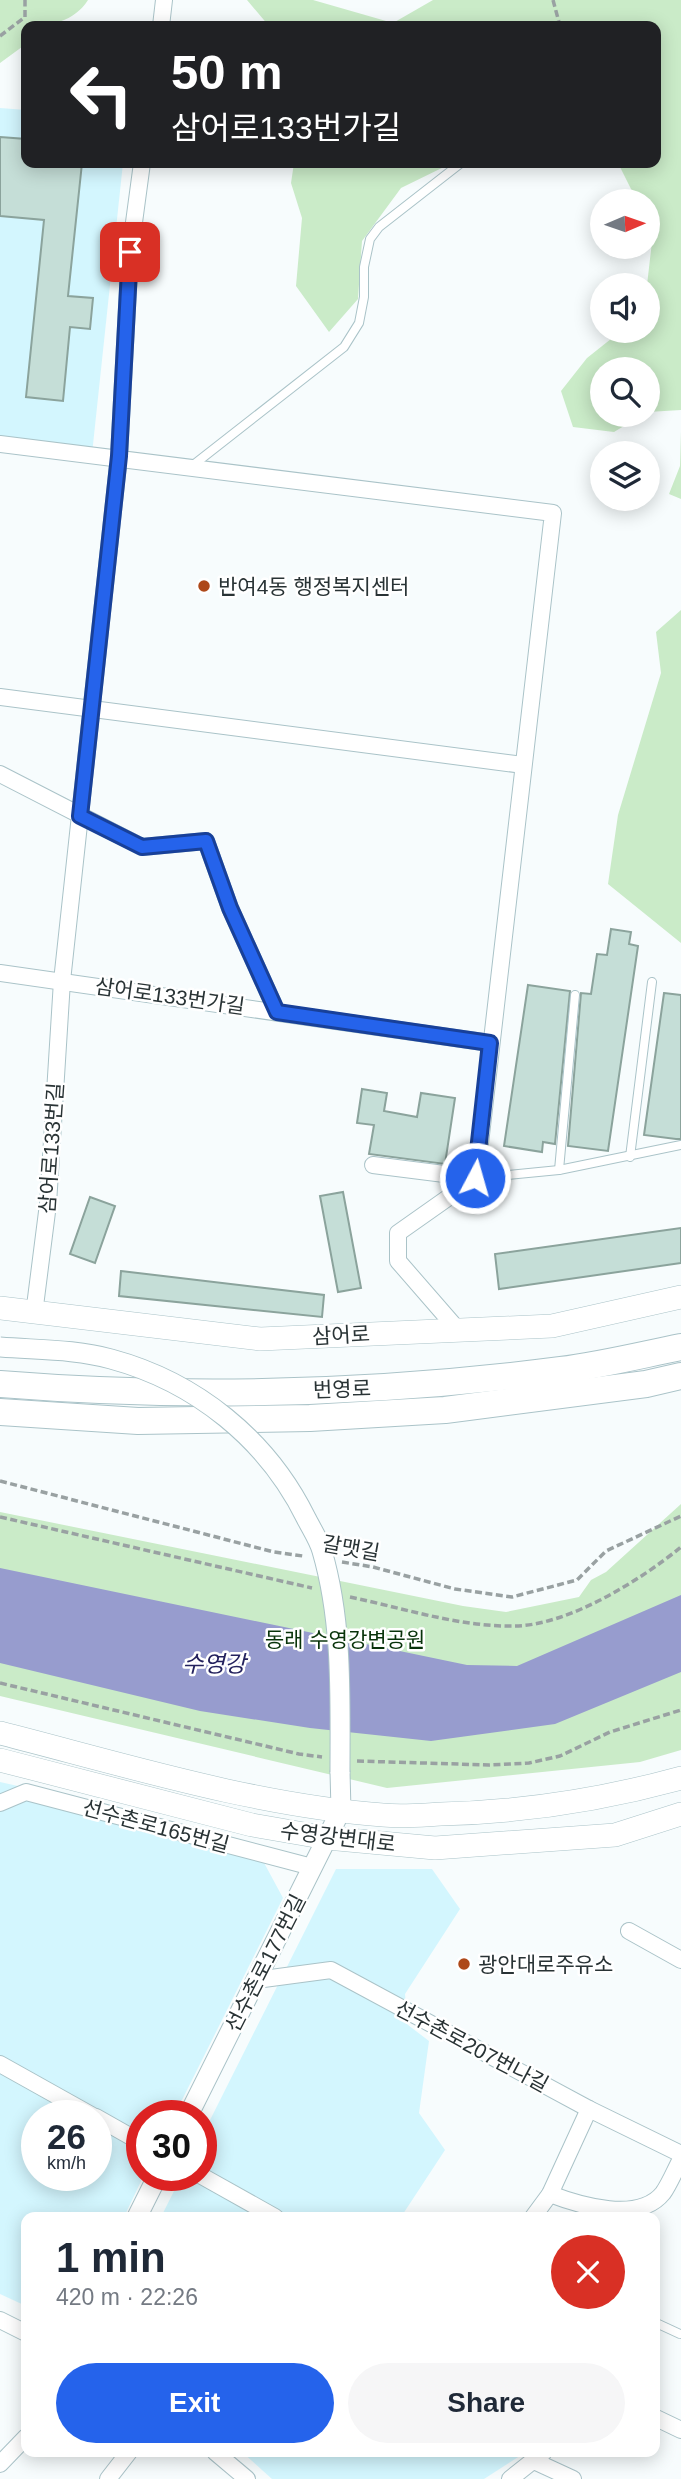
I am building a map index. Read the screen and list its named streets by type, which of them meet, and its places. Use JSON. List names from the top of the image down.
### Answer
{
  "streets": {
    "highway": ["번영로"],
    "main road": ["삼어로", "수영강변대로"],
    "street": [
      "삼어로133번가길",
      "삼어로133번길",
      "선수촌로165번길",
      "선수촌로177번길",
      "선수촌로207번나길"
    ],
    "path": ["갈맷길"]
  },
  "crossings": [
    ["삼어로133번가길", "삼어로133번길"],
    ["삼어로133번길", "삼어로"],
    ["선수촌로165번길", "선수촌로177번길"],
    ["수영강변대로", "선수촌로177번길"],
    ["선수촌로177번길", "선수촌로207번나길"]
  ],
  "water": ["수영강"],
  "parks": ["동래 수영강변공원"],
  "places": ["반여4동 행정복지센터", "광안대로주유소"],
  "north": "right",
  "page": {
    "turn": ["50 m", "삼어로133번가길"],
    "speed": "26 km/h",
    "limit": "30",
    "heading": ["1 min", "420 m · 22:26"],
    "buttons": ["Exit", "Share"]
  }
}
